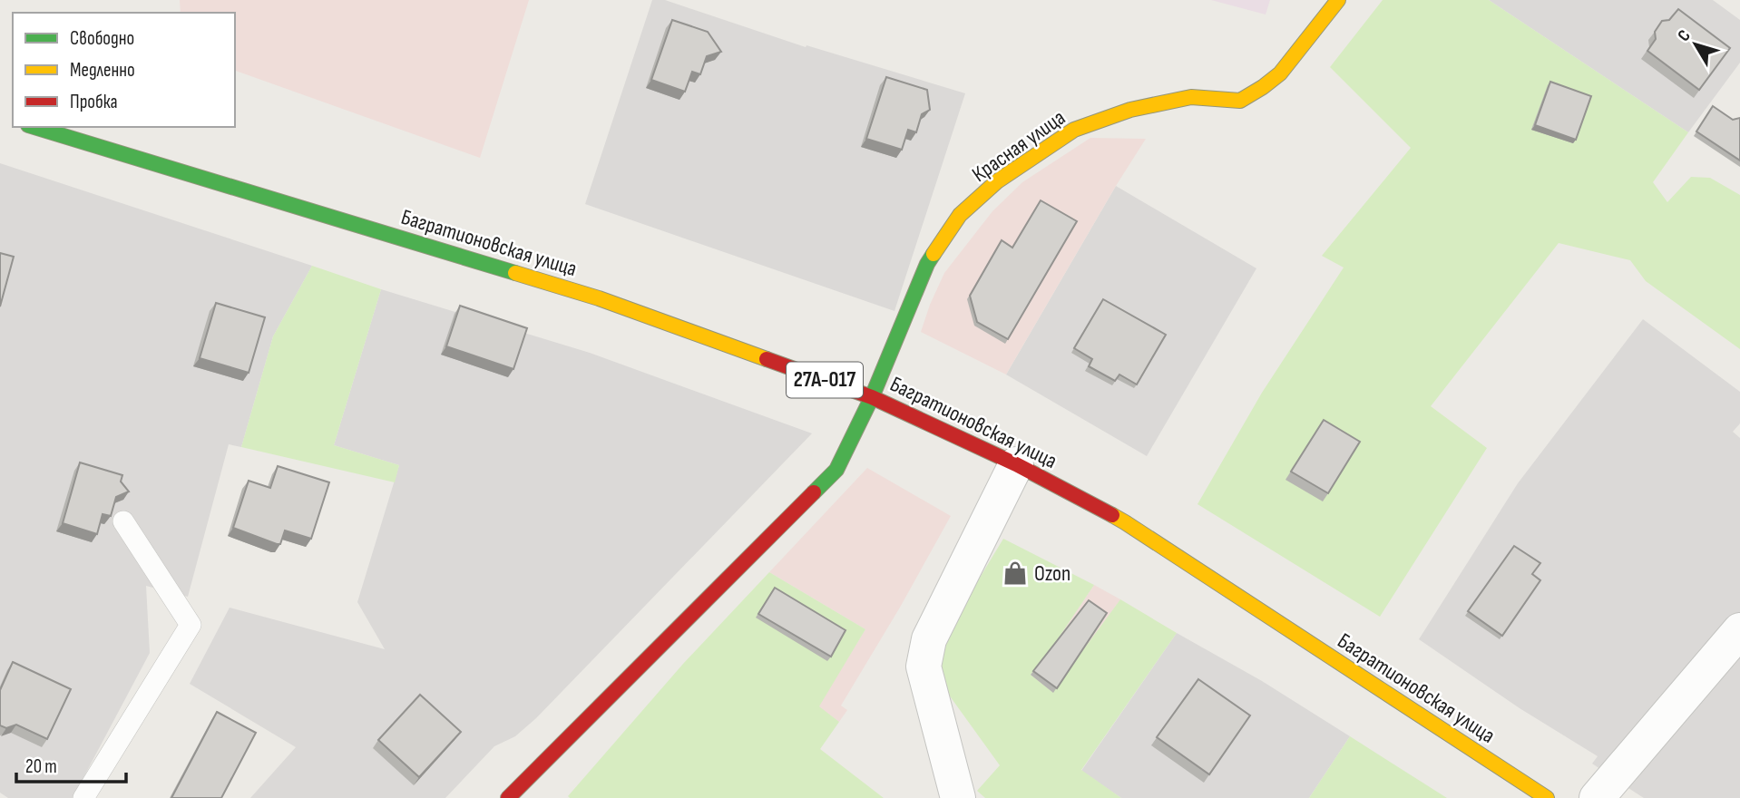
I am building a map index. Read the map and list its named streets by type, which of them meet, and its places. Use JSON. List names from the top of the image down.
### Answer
{
  "streets": {
    "main road": ["Красная улица", "Багратионовская улица", "27А-017"]
  },
  "crossings": [
    ["Красная улица", "Багратионовская улица"]
  ],
  "places": {
    "shop": ["Ozon"]
  },
  "legend": ["Свободно", "Медленно", "Пробка"],
  "scale_bar": "20 m",
  "north": "top left"
}
